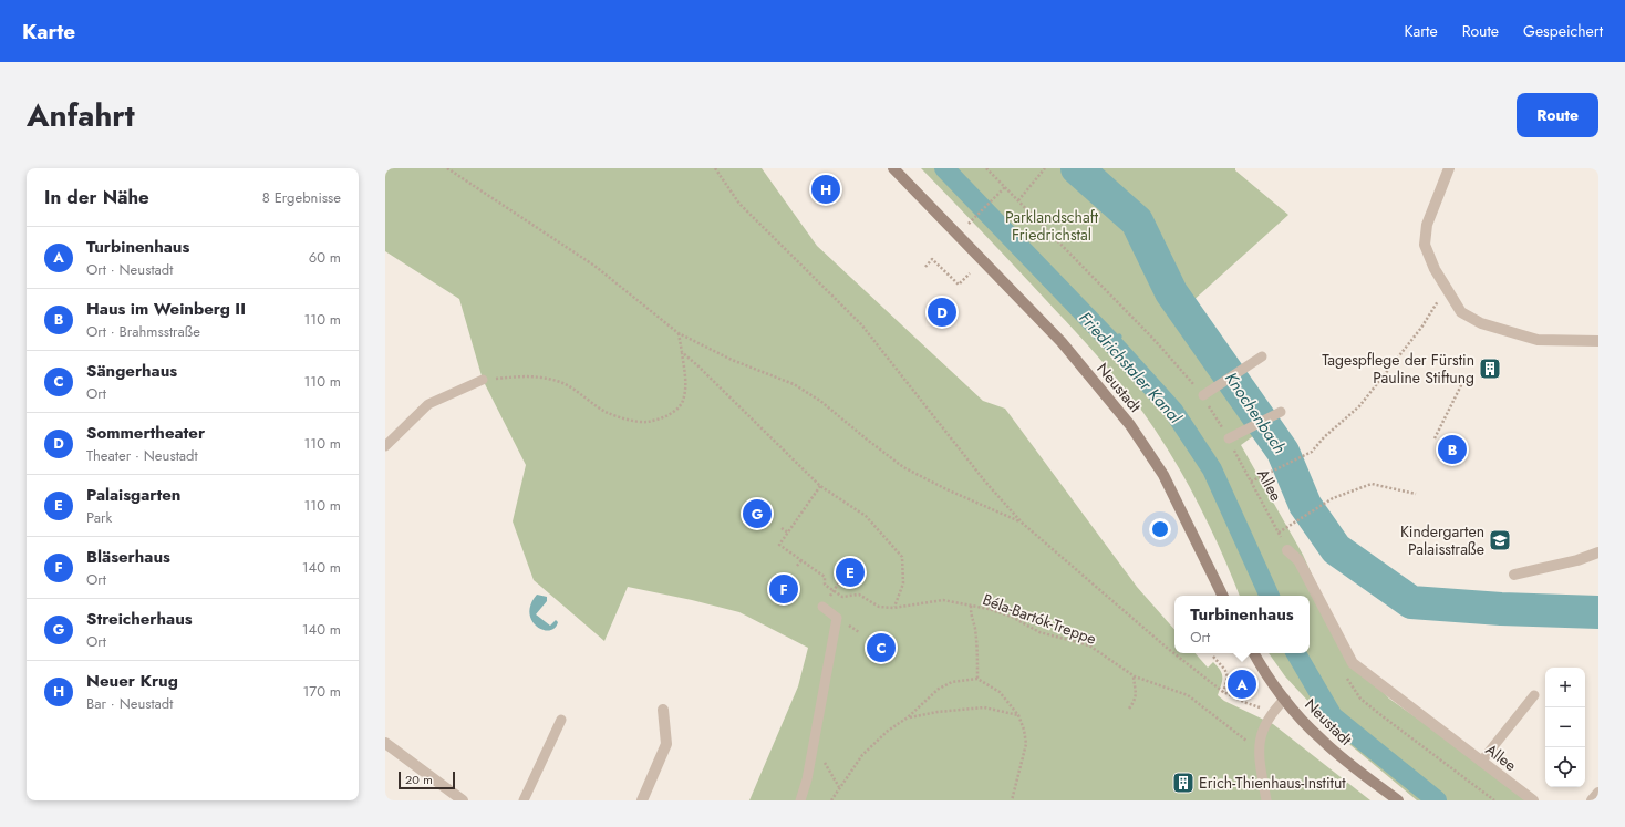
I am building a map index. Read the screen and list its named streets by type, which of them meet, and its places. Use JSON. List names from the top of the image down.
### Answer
{
  "streets": {
    "main road": ["Neustadt"],
    "street": ["Allee"],
    "path": ["Béla-Bartók-Treppe"]
  },
  "water": ["Friedrichstaler Kanal", "Knochenbach"],
  "parks": ["Parklandschaft Friedrichstal"],
  "places": {
    "building": ["Tagespflege der Fürstin Pauline Stiftung", "Erich-Thienhaus-Institut"],
    "school or university": ["Kindergarten Palaisstraße"]
  },
  "scale_bar": "20 m",
  "page": {
    "header": "Karte",
    "nav": ["Karte", "Route", "Gespeichert"],
    "title": "Anfahrt",
    "buttons": "Route",
    "heading": ["In der Nähe", "8 Ergebnisse"],
    "pins": [
      "H",
      "D",
      "B",
      "G",
      "E",
      "F",
      "C",
      "A"
    ],
    "list": [
      {
        "mark": "A",
        "name": "Turbinenhaus",
        "note": "Ort · Neustadt",
        "value": "60 m"
      },
      {
        "mark": "B",
        "name": "Haus im Weinberg II",
        "note": "Ort · Brahmsstraße",
        "value": "110 m"
      },
      {
        "mark": "C",
        "name": "Sängerhaus",
        "note": "Ort",
        "value": "110 m"
      },
      {
        "mark": "D",
        "name": "Sommertheater",
        "note": "Theater · Neustadt",
        "value": "110 m"
      },
      {
        "mark": "E",
        "name": "Palaisgarten",
        "note": "Park",
        "value": "110 m"
      },
      {
        "mark": "F",
        "name": "Bläserhaus",
        "note": "Ort",
        "value": "140 m"
      },
      {
        "mark": "G",
        "name": "Streicherhaus",
        "note": "Ort",
        "value": "140 m"
      },
      {
        "mark": "H",
        "name": "Neuer Krug",
        "note": "Bar · Neustadt",
        "value": "170 m"
      }
    ],
    "popup": ["Turbinenhaus", "Ort"],
    "map_buttons": ["+", "−"],
    "scale": "20 m"
  }
}
